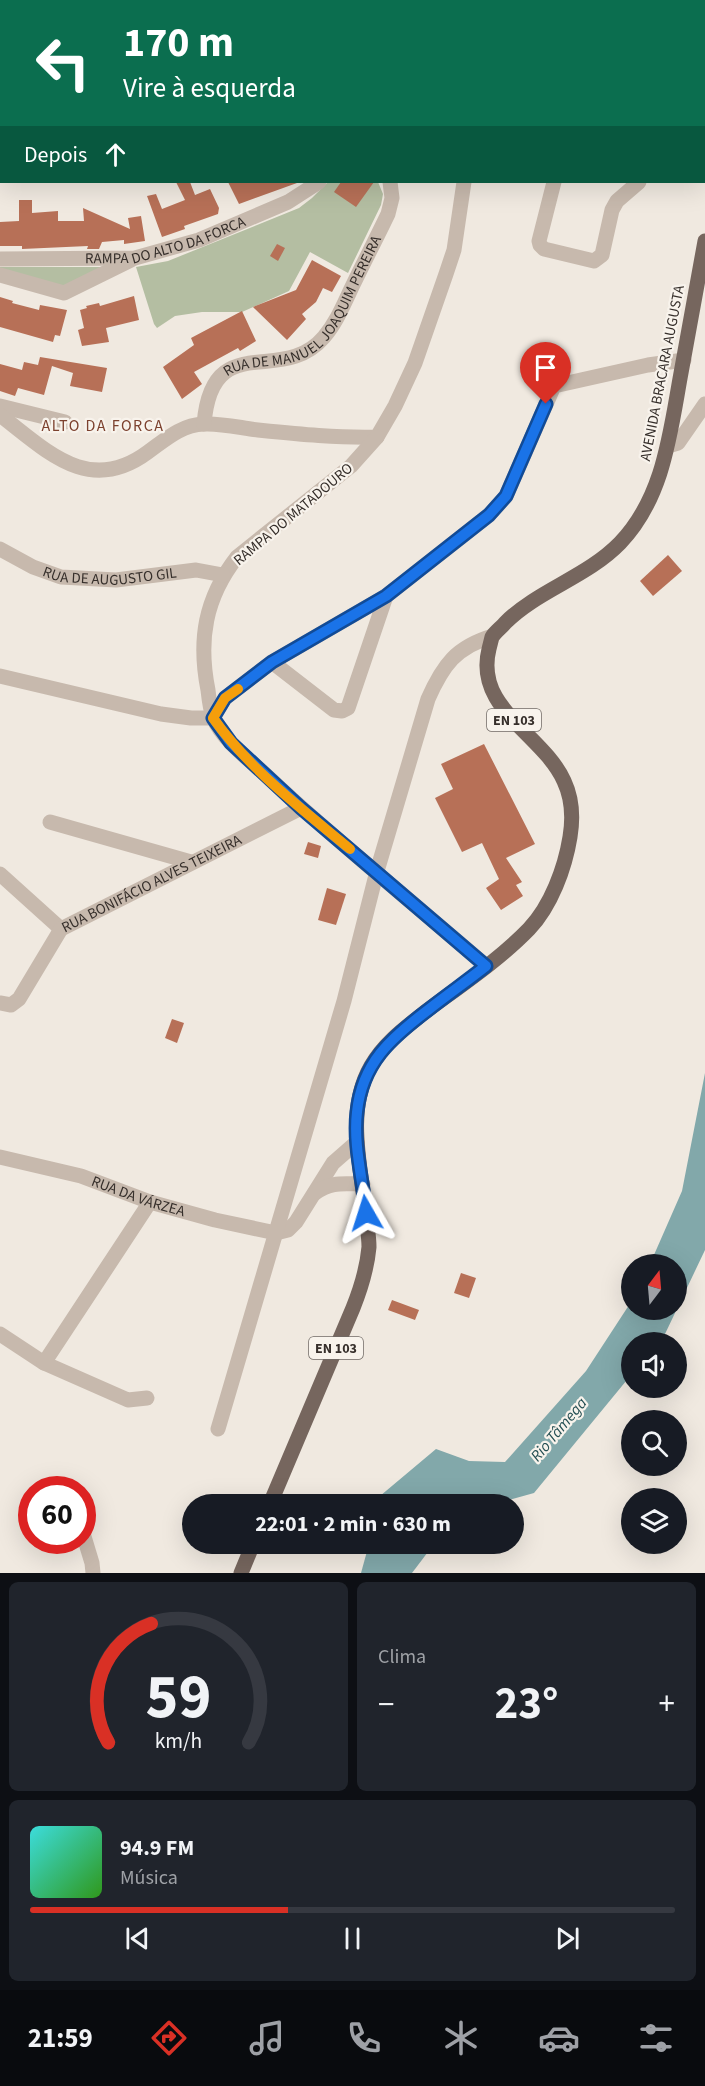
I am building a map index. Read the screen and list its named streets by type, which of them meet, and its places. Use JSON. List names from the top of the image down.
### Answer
{
  "streets": {
    "main road": ["AVENIDA BRACARA AUGUSTA", "EN 103"],
    "street": [
      "RAMPA DO ALTO DA FORCA",
      "RUA DE MANUEL JOAQUIM PEREIRA",
      "RAMPA DO MATADOURO",
      "RUA DE AUGUSTO GIL",
      "RUA BONIFÁCIO ALVES TEIXEIRA",
      "RUA DA VÁRZEA"
    ]
  },
  "crossings": [
    ["AVENIDA BRACARA AUGUSTA", "EN 103"],
    ["RAMPA DO MATADOURO", "RUA DE AUGUSTO GIL"],
    ["RAMPA DO MATADOURO", "EN 103"],
    ["RAMPA DO MATADOURO", "RUA BONIFÁCIO ALVES TEIXEIRA"]
  ],
  "districts": ["ALTO DA FORCA"],
  "water": ["Rio Tâmega"],
  "north": "top",
  "page": {
    "turn": ["170 m", "Vire à esquerda"],
    "then": "Depois",
    "limit": "60",
    "trip": "22:01 · 2 min · 630 m",
    "tile": "Clima",
    "heat": ["−", "23°", "+"],
    "song": ["94.9 FM", "Música"],
    "tabs": "21:59",
    "gauge": ["59", "km/h"]
  }
}
